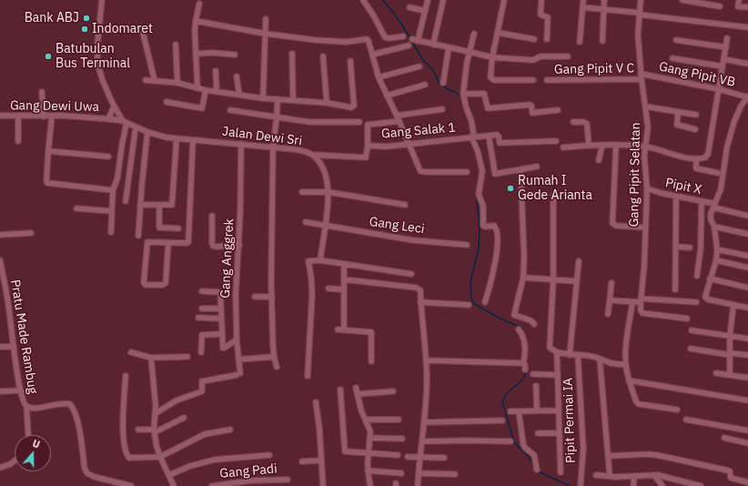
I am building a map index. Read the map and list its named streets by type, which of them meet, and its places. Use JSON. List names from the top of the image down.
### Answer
{
  "streets": {
    "street": [
      "Gang Pipit V C",
      "Gang Pipit VB",
      "Gang Dewi Uwa",
      "Gang Salak 1",
      "Jalan Dewi Sri",
      "Gang Pipit Selatan",
      "Pipit X",
      "Gang Leci",
      "Gang Anggrek",
      "Pratu Made Rambug",
      "Pipit Permai IA",
      "Gang Padi"
    ]
  },
  "crossings": [
    ["Gang Pipit V C", "Gang Pipit Selatan"],
    ["Gang Pipit VB", "Gang Pipit Selatan"],
    ["Gang Dewi Uwa", "Jalan Dewi Sri"],
    ["Jalan Dewi Sri", "Gang Leci"],
    ["Jalan Dewi Sri", "Gang Anggrek"],
    ["Gang Pipit Selatan", "Pipit X"]
  ],
  "places": [
    "Bank ABJ",
    "Indomaret",
    "Batubulan Bus Terminal",
    "Rumah I Gede Arianta"
  ],
  "north": "top"
}
